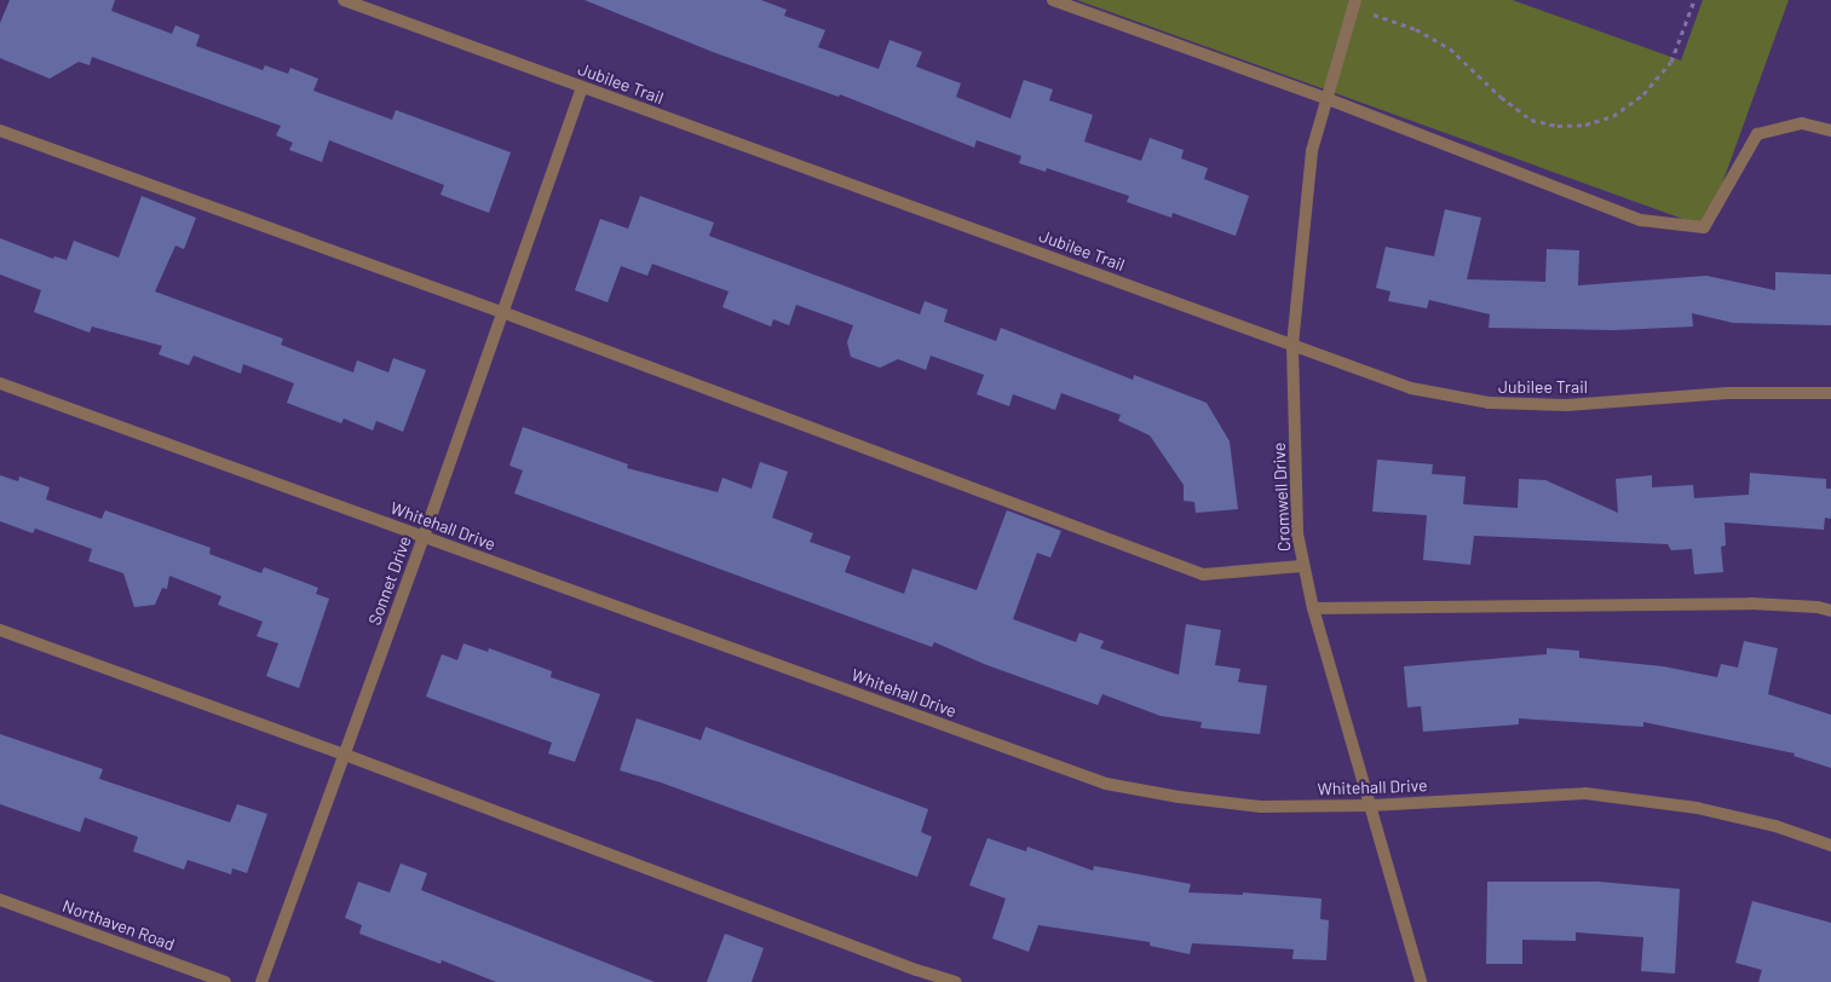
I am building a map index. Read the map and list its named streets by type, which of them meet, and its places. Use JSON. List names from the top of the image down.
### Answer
{
  "streets": {
    "street": [
      "Jubilee Trail",
      "Cromwell Drive",
      "Whitehall Drive",
      "Sonnet Drive",
      "Northaven Road"
    ]
  },
  "crossings": [
    ["Jubilee Trail", "Cromwell Drive"],
    ["Jubilee Trail", "Sonnet Drive"],
    ["Cromwell Drive", "Whitehall Drive"],
    ["Whitehall Drive", "Sonnet Drive"]
  ]
}
